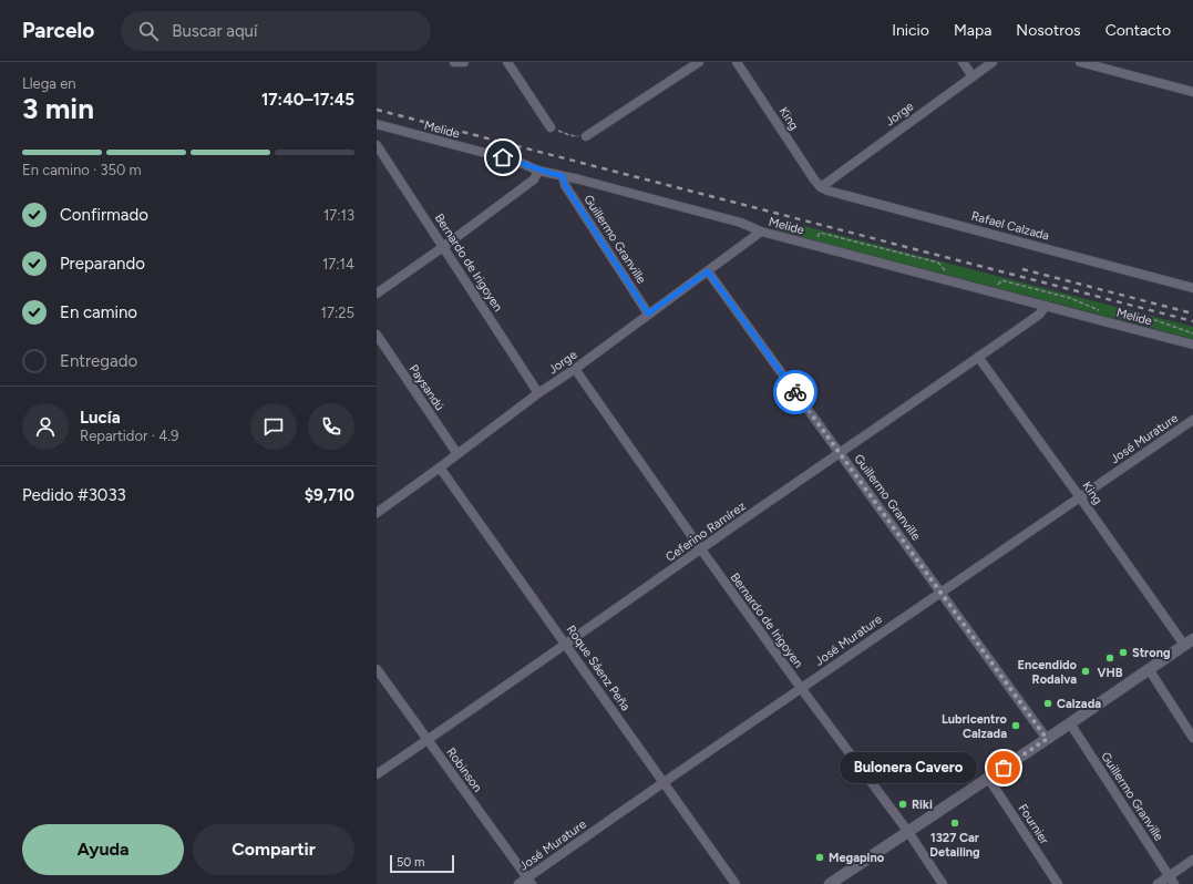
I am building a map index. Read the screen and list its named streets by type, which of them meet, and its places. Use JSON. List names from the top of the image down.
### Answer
{
  "streets": {
    "street": [
      "Jorge",
      "King",
      "Melide",
      "Rafael Calzada",
      "Guillermo Granville",
      "Bernardo de Irigoyen",
      "Paysandú",
      "José Murature",
      "Ceferino Ramírez",
      "Roque Sáenz Peña",
      "Robinson",
      "Fournier"
    ]
  },
  "crossings": [
    ["Jorge", "King"],
    ["Jorge", "Melide"],
    ["Jorge", "Rafael Calzada"],
    ["Jorge", "Guillermo Granville"],
    ["Jorge", "Bernardo de Irigoyen"],
    ["Jorge", "Paysandú"],
    ["Jorge", "Roque Sáenz Peña"],
    ["King", "Rafael Calzada"],
    ["King", "José Murature"],
    ["King", "Ceferino Ramírez"],
    ["Melide", "Guillermo Granville"],
    ["Melide", "Ceferino Ramírez"],
    ["Guillermo Granville", "José Murature"],
    ["Guillermo Granville", "Ceferino Ramírez"],
    ["Bernardo de Irigoyen", "José Murature"],
    ["Bernardo de Irigoyen", "Ceferino Ramírez"],
    ["José Murature", "Roque Sáenz Peña"],
    ["José Murature", "Robinson"],
    ["Ceferino Ramírez", "Roque Sáenz Peña"],
    ["Ceferino Ramírez", "Robinson"]
  ],
  "places": [
    "Strong",
    "VHB",
    "Encendido Rodalva",
    "Calzada",
    "Lubricentro Calzada",
    "Bulonera Cavero",
    "Riki",
    "1327 Car Detailing",
    "Megapino"
  ],
  "scale_bar": "50 m",
  "page": {
    "header": "Parcelo",
    "search": "Buscar aquí",
    "nav": [
      "Inicio",
      "Mapa",
      "Nosotros",
      "Contacto"
    ],
    "heading": ["3 min", "Llega en", "17:40–17:45"],
    "panel": [
      "Lucía",
      "Repartidor · 4.9",
      "Pedido #3033",
      "$9,710"
    ],
    "bar": "En camino · 350 m",
    "list": [
      ["Confirmado", "17:13"],
      ["Preparando", "17:14"],
      ["En camino", "17:25"],
      "Entregado"
    ],
    "bubble": "Bulonera Cavero",
    "buttons": ["Ayuda", "Compartir"],
    "scale": "50 m"
  }
}
